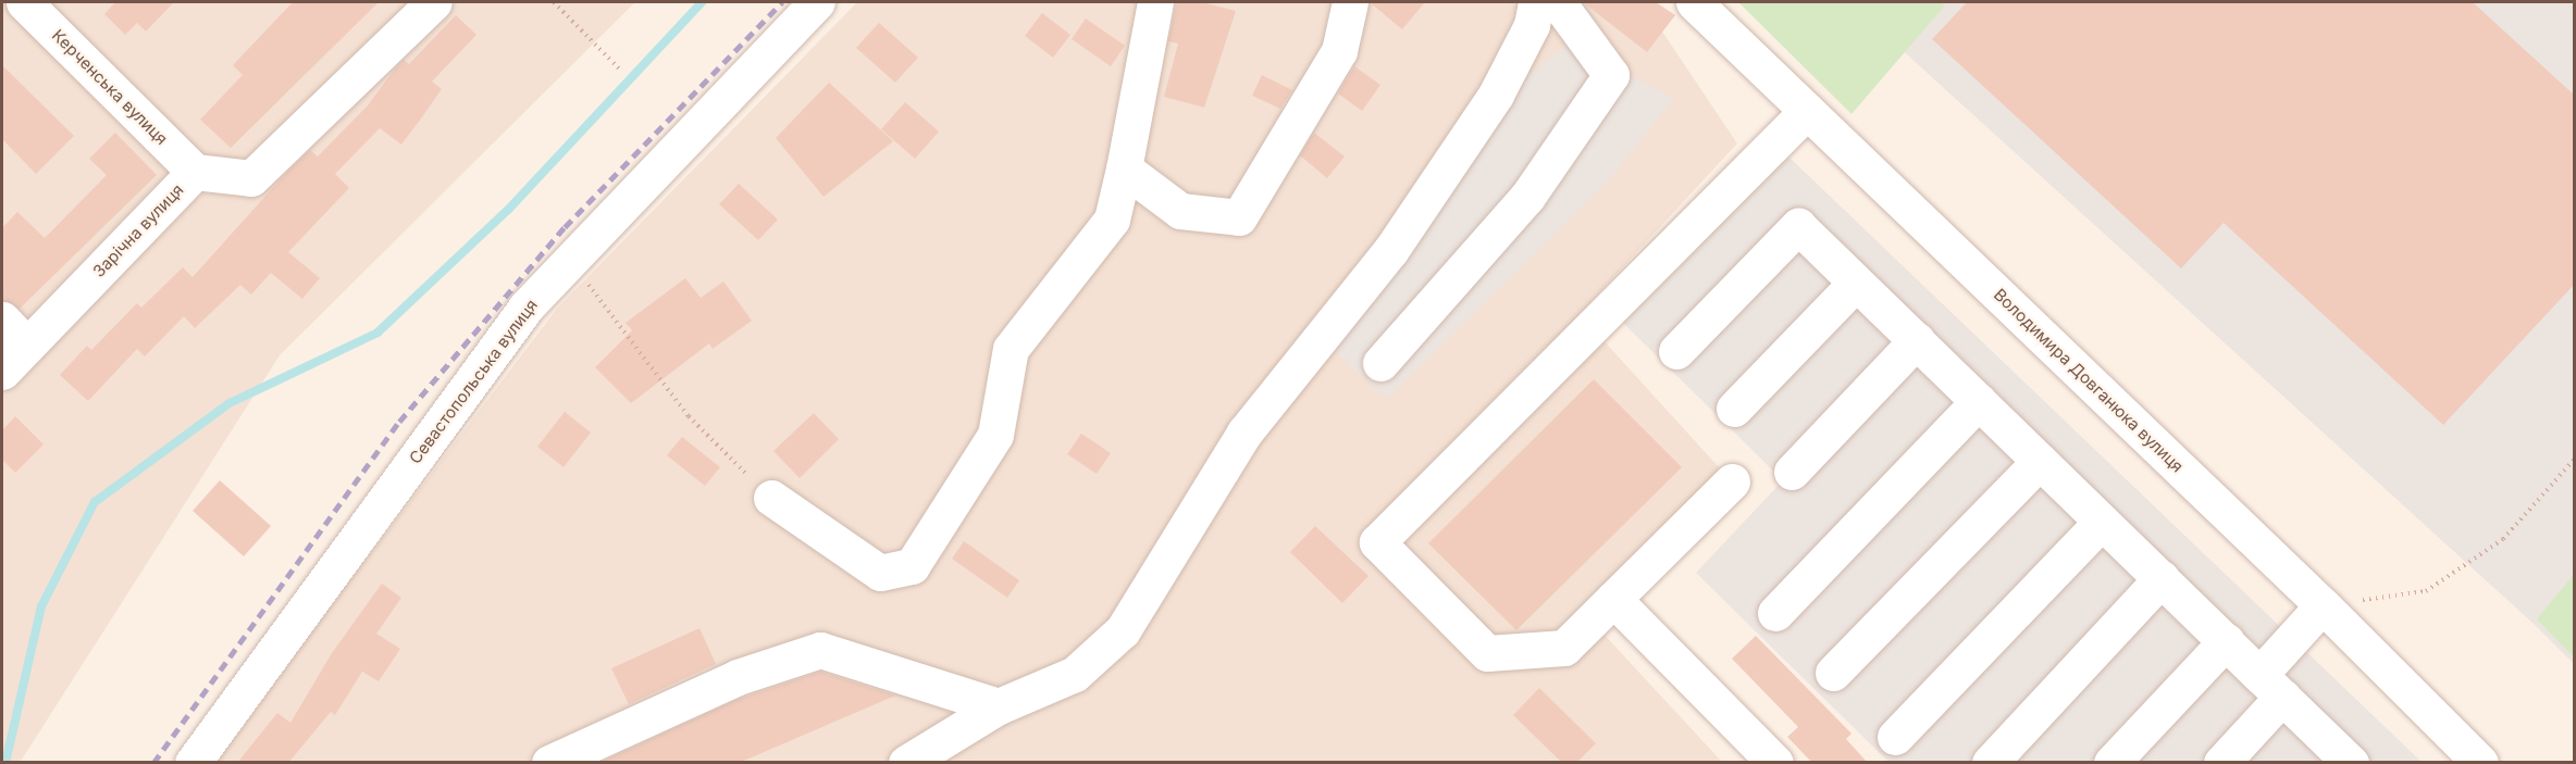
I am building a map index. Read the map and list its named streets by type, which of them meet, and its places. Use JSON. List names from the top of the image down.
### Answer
{
  "streets": {
    "street": [
      "Керченська вулиця",
      "Зарічна вулиця",
      "Володимира Довганюка вулиця",
      "Севастопольська вулиця"
    ]
  },
  "crossings": [
    ["Керченська вулиця", "Зарічна вулиця"]
  ]
}
